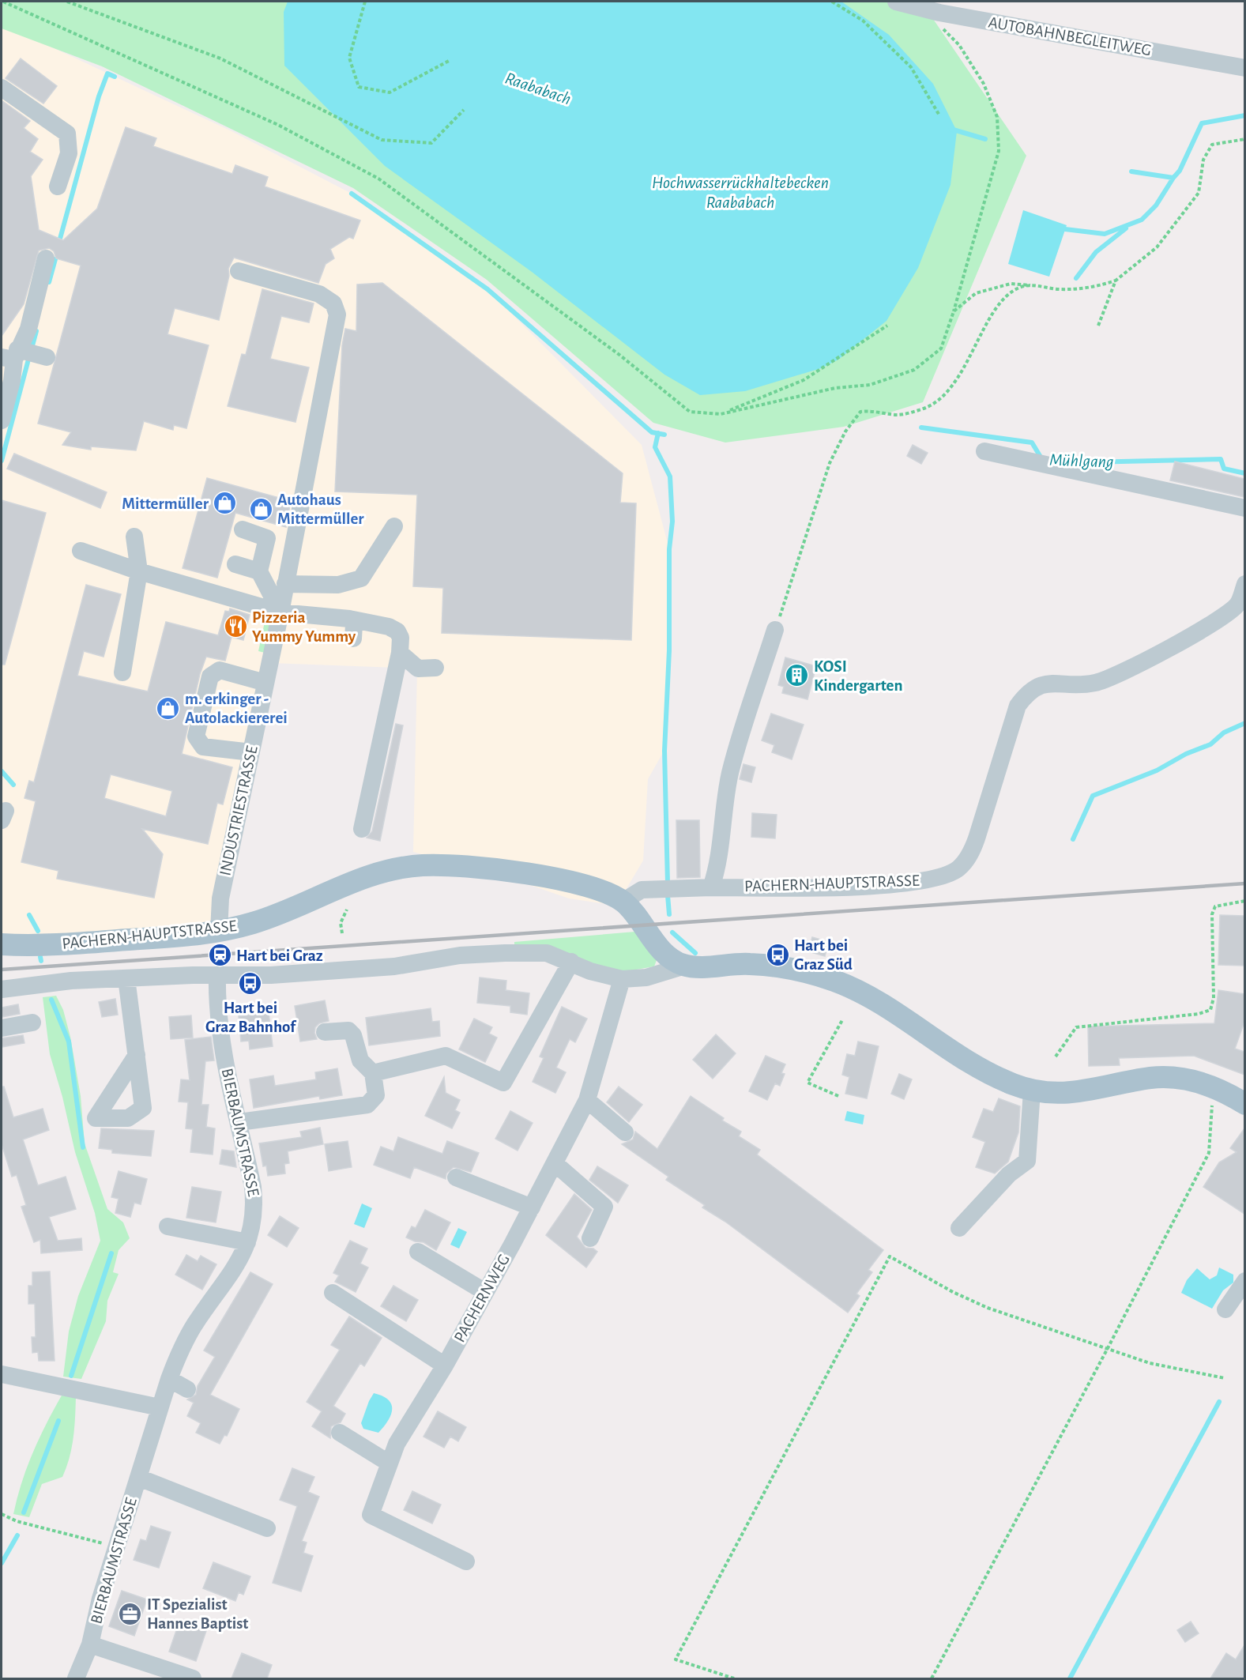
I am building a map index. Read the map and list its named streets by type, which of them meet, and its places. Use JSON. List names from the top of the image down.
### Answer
{
  "streets": {
    "main road": ["PACHERN-HAUPTSTRASSE"],
    "street": [
      "AUTOBAHNBEGLEITWEG",
      "INDUSTRIESTRASSE",
      "BIERBAUMSTRASSE",
      "PACHERNWEG"
    ]
  },
  "crossings": [
    ["INDUSTRIESTRASSE", "PACHERN-HAUPTSTRASSE"]
  ],
  "water": ["Raababach", "Hochwasserrückhaltebecken Raababach", "Mühlgang"],
  "places": {
    "shop": ["Mittermüller", "Autohaus Mittermüller", "m. erkinger - Autolackiererei"],
    "restaurant": ["Pizzeria Yummy Yummy"],
    "building": ["KOSI Kindergarten"],
    "bus stop": ["Hart bei Graz Süd", "Hart bei Graz Bahnhof"],
    "station": ["Hart bei Graz"],
    "office": ["IT Spezialist Hannes Baptist"]
  }
}
